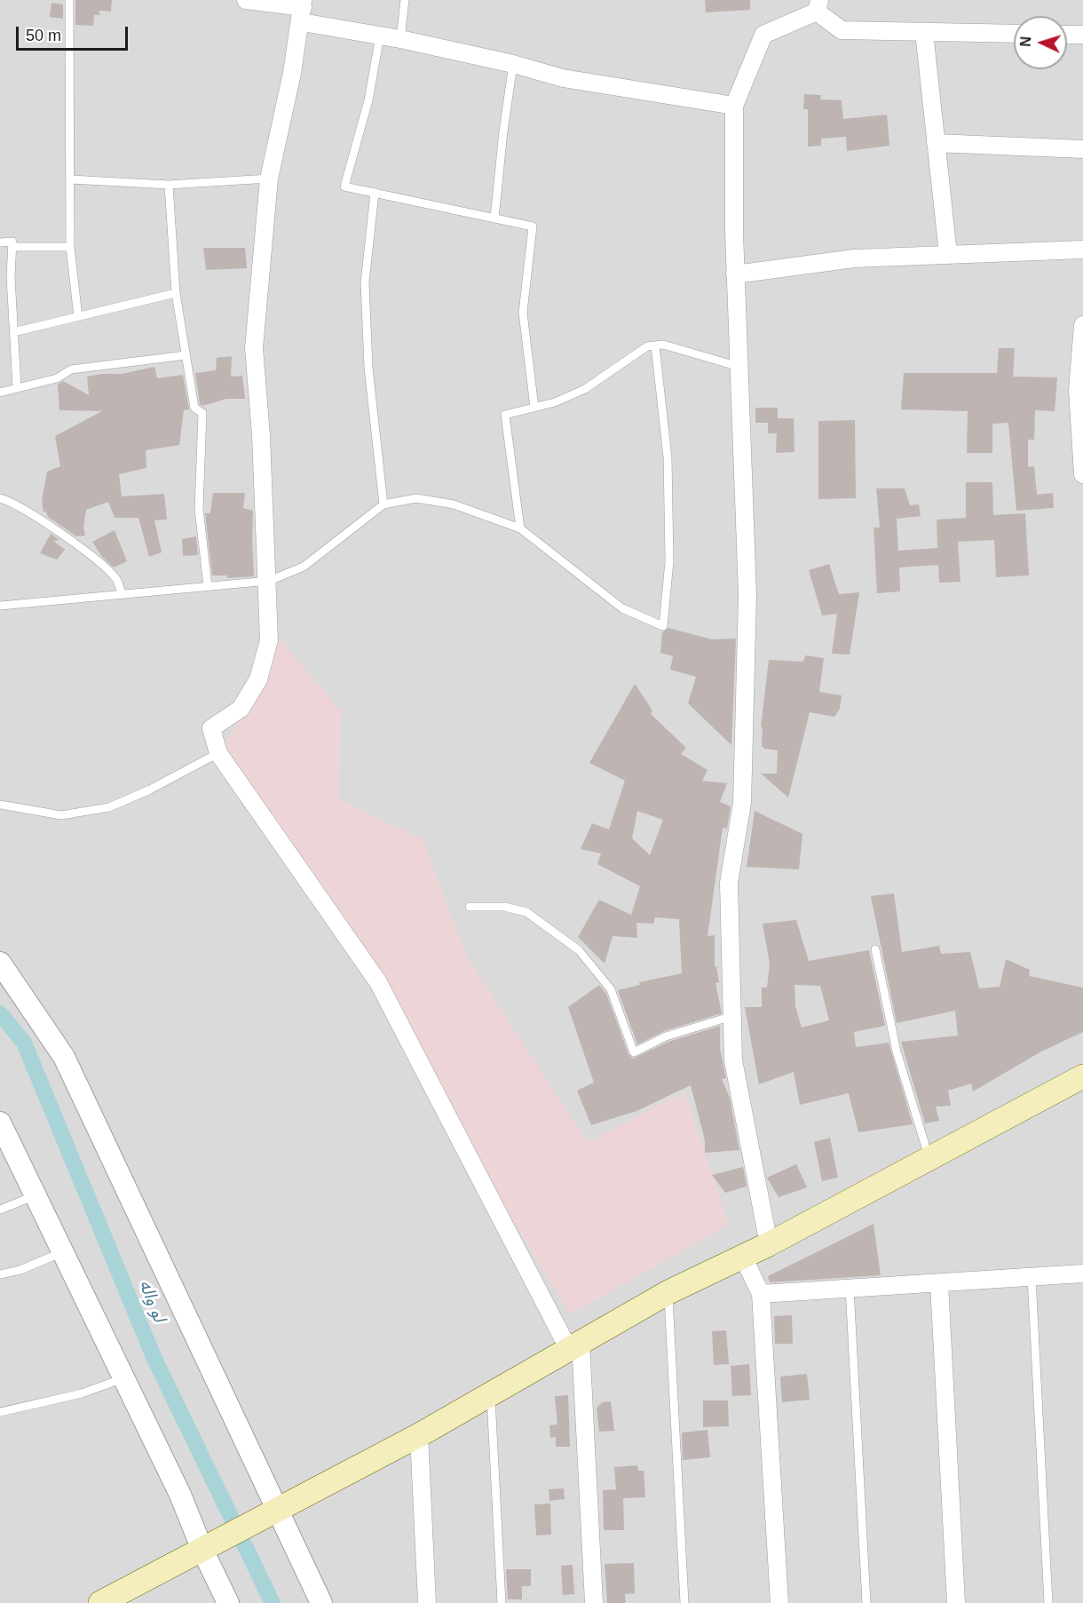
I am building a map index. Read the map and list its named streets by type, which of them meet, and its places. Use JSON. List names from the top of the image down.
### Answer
{
  "water": ["لو واله"],
  "scale_bar": "50 m",
  "north": "left"
}
